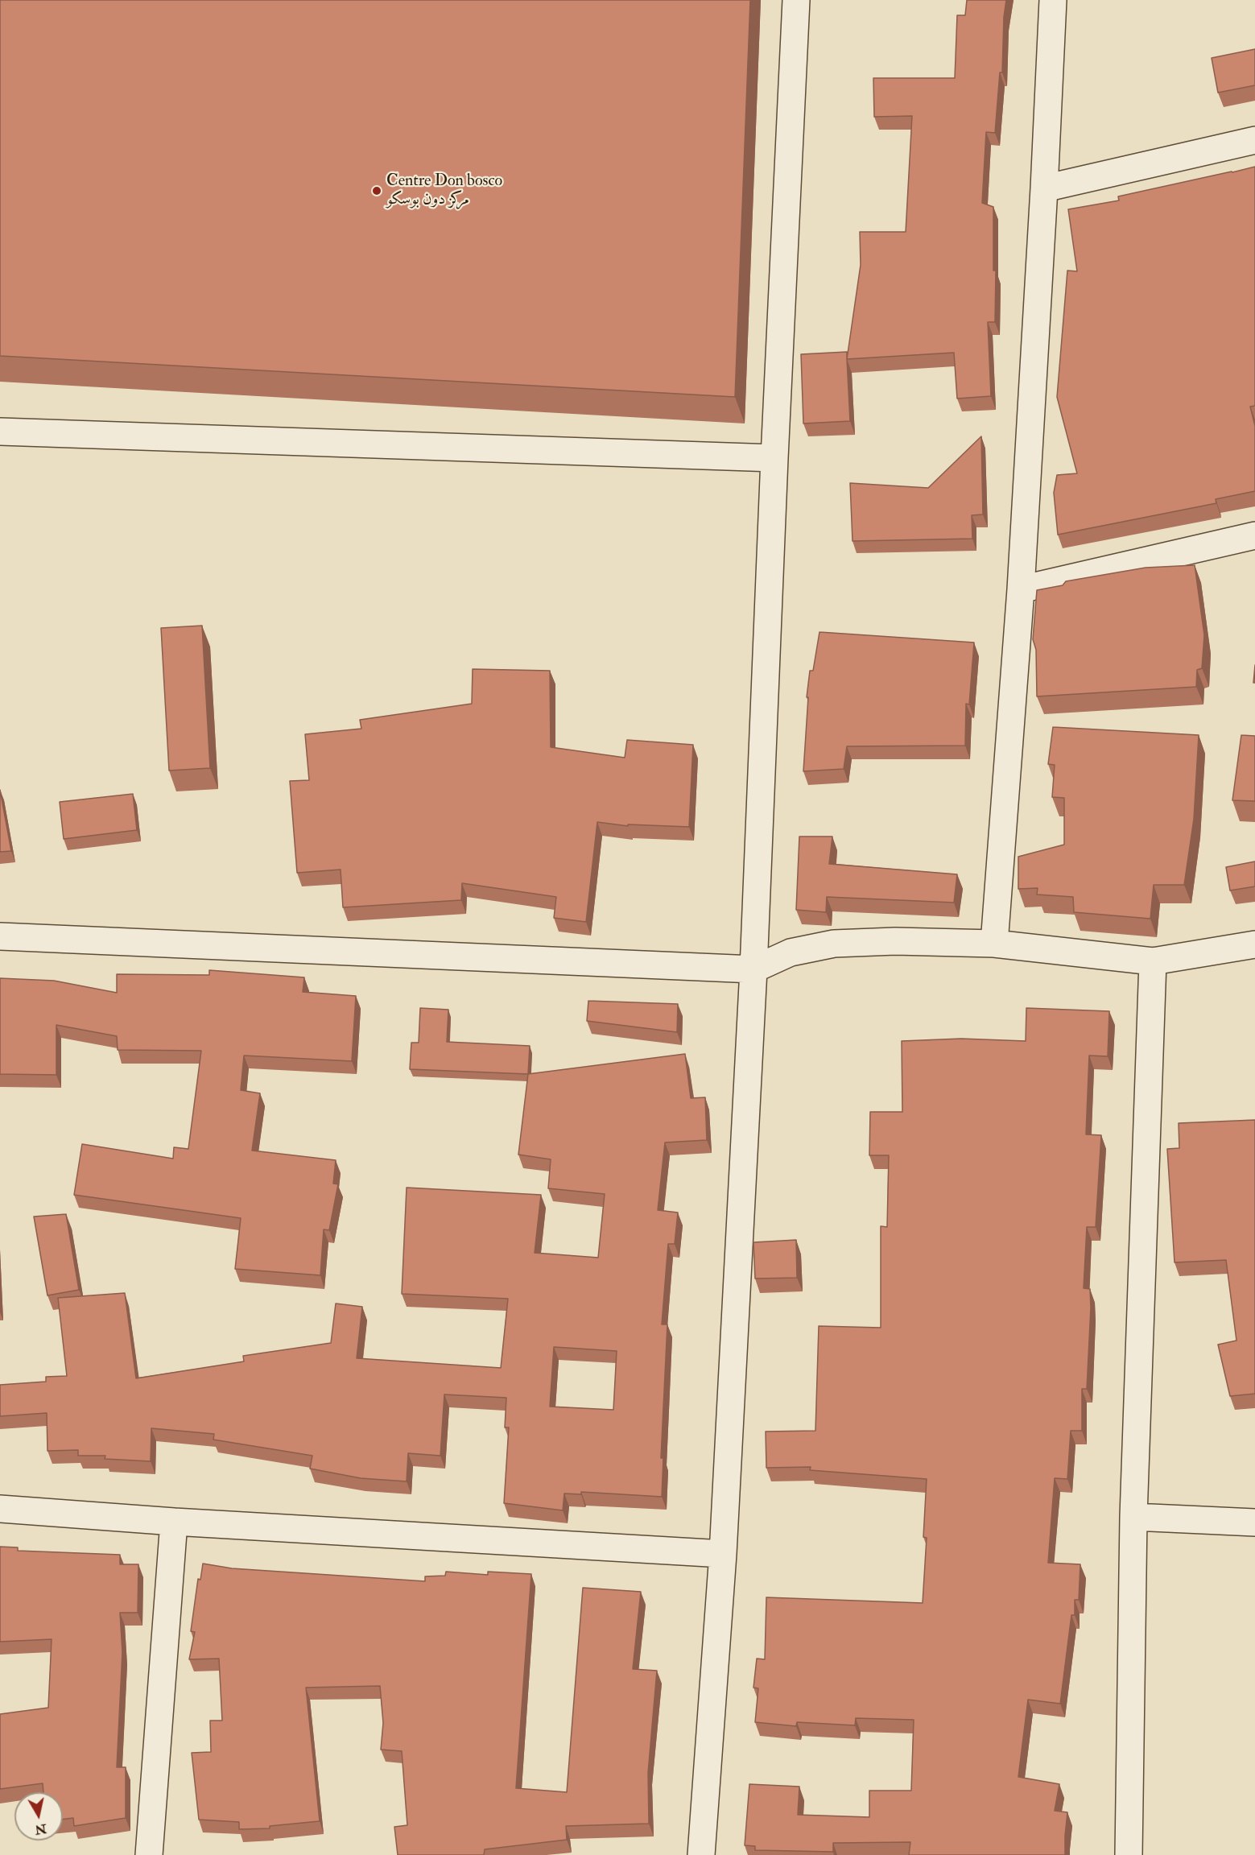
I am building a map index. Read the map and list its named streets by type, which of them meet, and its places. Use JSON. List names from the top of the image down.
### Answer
{
  "places": ["Centre Don bosco مركز دون بوسكو"],
  "north": "bottom"
}
